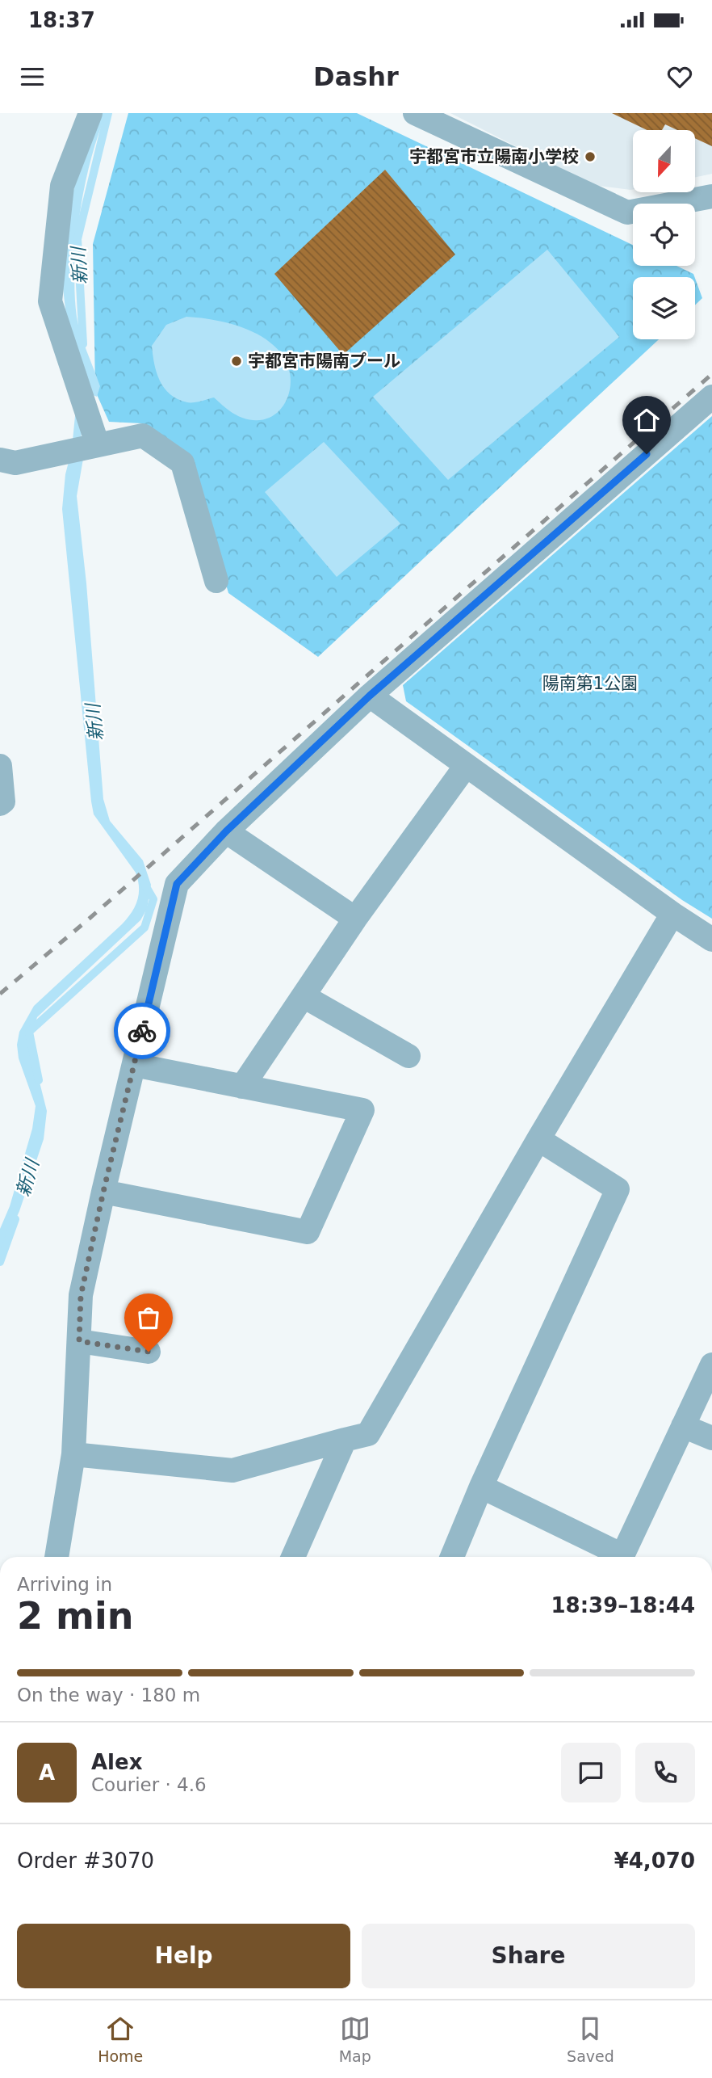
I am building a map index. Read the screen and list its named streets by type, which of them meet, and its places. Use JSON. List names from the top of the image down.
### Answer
{
  "water": ["新川"],
  "parks": ["陽南第1公園"],
  "places": ["宇都宮市立陽南小学校", "宇都宮市陽南プール"],
  "north": "bottom",
  "page": {
    "status": "18:37",
    "header": "Dashr",
    "heading": ["2 min", "Arriving in", "18:39–18:44"],
    "panel": [
      "Alex",
      "Courier · 4.6",
      "Order #3070",
      "¥4,070"
    ],
    "bar": "On the way · 180 m",
    "round": "A",
    "buttons": ["Help", "Share"],
    "tabs": ["Home", "Map", "Saved"]
  }
}
